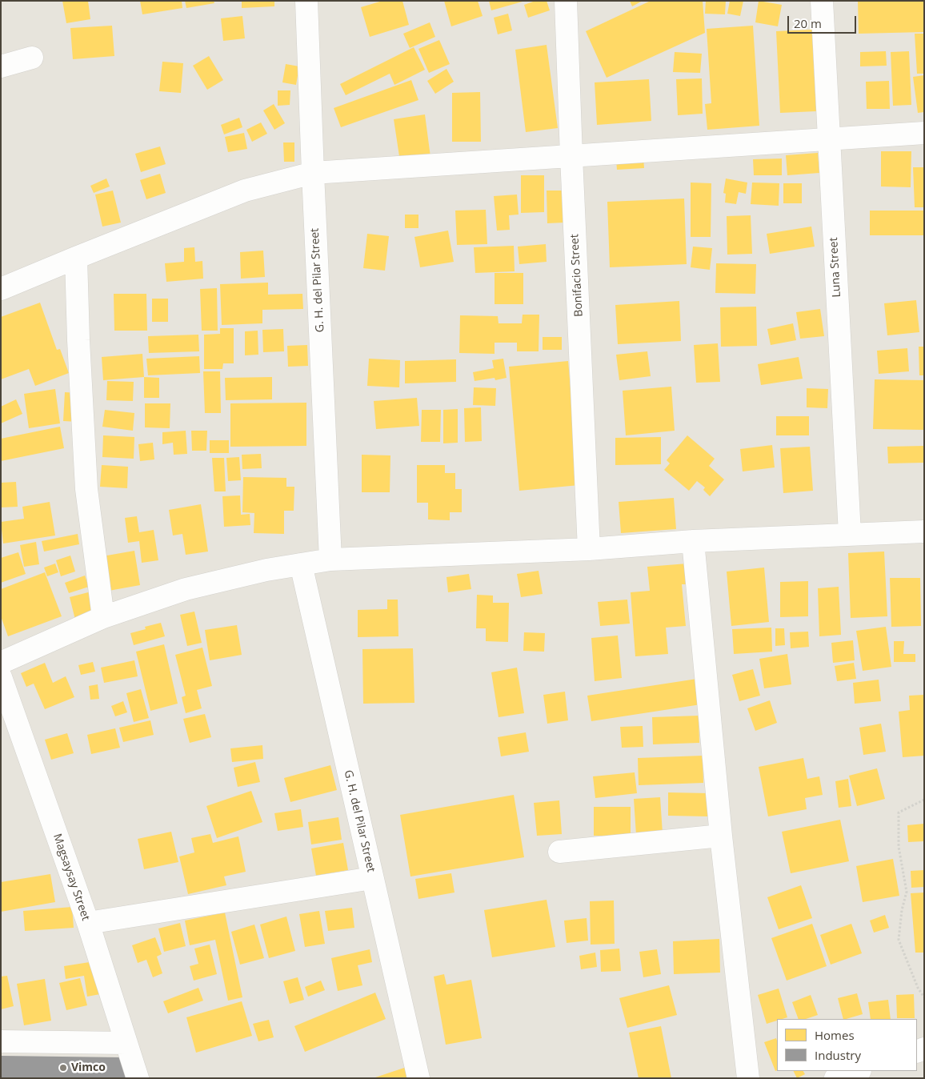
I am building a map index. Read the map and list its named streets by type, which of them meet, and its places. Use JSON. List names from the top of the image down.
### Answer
{
  "streets": {
    "street": [
      "Luna Street",
      "Bonifacio Street",
      "G. H. del Pilar Street",
      "Magsaysay Street"
    ]
  },
  "places": ["Vimco"],
  "legend": ["Homes", "Industry"],
  "scale_bar": "20 m"
}
